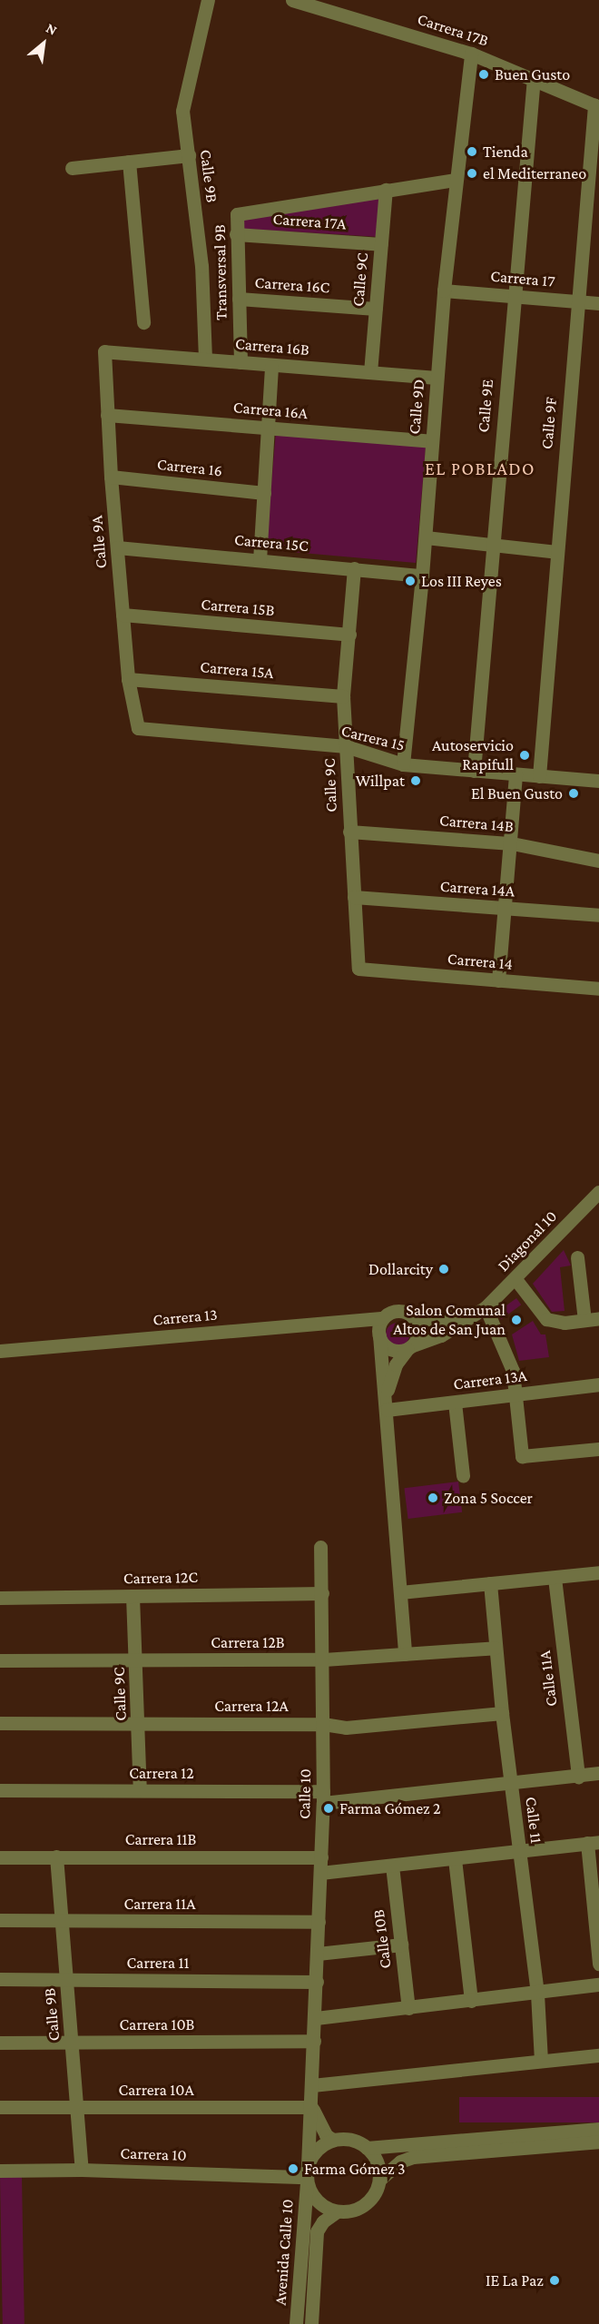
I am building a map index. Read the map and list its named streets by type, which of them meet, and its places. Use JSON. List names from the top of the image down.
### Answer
{
  "streets": {
    "street": [
      "Carrera 17B",
      "Calle 9B",
      "Carrera 17A",
      "Transversal 9B",
      "Carrera 17",
      "Calle 9C",
      "Carrera 16C",
      "Carrera 16B",
      "Calle 9E",
      "Calle 9D",
      "Carrera 16A",
      "Calle 9F",
      "Carrera 16",
      "Calle 9A",
      "Carrera 15C",
      "Carrera 15B",
      "Carrera 15A",
      "Carrera 15",
      "Carrera 14B",
      "Carrera 14A",
      "Carrera 14",
      "Diagonal 10",
      "Carrera 13",
      "Carrera 13A",
      "Carrera 12C",
      "Carrera 12B",
      "Calle 11A",
      "Carrera 12A",
      "Carrera 12",
      "Calle 10",
      "Calle 11",
      "Carrera 11B",
      "Carrera 11A",
      "Calle 10B",
      "Carrera 11",
      "Carrera 10B",
      "Carrera 10A",
      "Carrera 10",
      "Avenida Calle 10"
    ]
  },
  "crossings": [
    ["Carrera 17B", "Calle 9E"],
    ["Carrera 17B", "Calle 9D"],
    ["Carrera 17B", "Calle 9F"],
    ["Calle 9B", "Carrera 16B"],
    ["Calle 9B", "Carrera 11B"],
    ["Calle 9B", "Carrera 11A"],
    ["Calle 9B", "Carrera 11"],
    ["Calle 9B", "Carrera 10B"],
    ["Calle 9B", "Carrera 10A"],
    ["Calle 9B", "Carrera 10"],
    ["Carrera 17A", "Transversal 9B"],
    ["Carrera 17A", "Calle 9C"],
    ["Transversal 9B", "Calle 9C"],
    ["Transversal 9B", "Carrera 16C"],
    ["Transversal 9B", "Carrera 16B"],
    ["Carrera 17", "Calle 9E"],
    ["Carrera 17", "Calle 9D"],
    ["Carrera 17", "Calle 9F"],
    ["Calle 9C", "Carrera 16C"],
    ["Calle 9C", "Carrera 16B"],
    ["Calle 9C", "Carrera 15C"],
    ["Calle 9C", "Carrera 15B"],
    ["Calle 9C", "Carrera 15A"],
    ["Calle 9C", "Carrera 15"],
    ["Calle 9C", "Carrera 14B"],
    ["Calle 9C", "Carrera 14A"],
    ["Calle 9C", "Carrera 14"],
    ["Calle 9C", "Carrera 12C"],
    ["Calle 9C", "Carrera 12B"],
    ["Calle 9C", "Carrera 12A"],
    ["Calle 9C", "Carrera 12"],
    ["Carrera 16B", "Calle 9D"],
    ["Carrera 16B", "Calle 9A"],
    ["Calle 9E", "Carrera 15"],
    ["Calle 9D", "Carrera 16A"],
    ["Calle 9D", "Carrera 15C"],
    ["Calle 9D", "Carrera 15"],
    ["Carrera 16A", "Calle 9A"],
    ["Calle 9F", "Carrera 15"],
    ["Carrera 16", "Calle 9A"],
    ["Calle 9A", "Carrera 15C"],
    ["Calle 9A", "Carrera 15B"],
    ["Calle 9A", "Carrera 15A"],
    ["Calle 9A", "Carrera 15"],
    ["Diagonal 10", "Carrera 13"],
    ["Carrera 12C", "Calle 10"],
    ["Carrera 12B", "Calle 10"],
    ["Carrera 12B", "Calle 11"],
    ["Calle 11A", "Carrera 12"],
    ["Carrera 12A", "Calle 10"],
    ["Carrera 12A", "Calle 11"],
    ["Carrera 12", "Calle 10"],
    ["Carrera 12", "Calle 11"],
    ["Calle 10", "Carrera 11B"],
    ["Calle 10", "Carrera 11A"],
    ["Calle 10", "Carrera 11"],
    ["Calle 10", "Carrera 10B"],
    ["Calle 10", "Avenida Calle 10"],
    ["Carrera 10B", "Avenida Calle 10"],
    ["Carrera 10A", "Avenida Calle 10"],
    ["Carrera 10", "Avenida Calle 10"]
  ],
  "districts": ["EL POBLADO"],
  "places": [
    "Buen Gusto",
    "Tienda",
    "el Mediterraneo",
    "Los III Reyes",
    "Autoservicio Rapifull",
    "Willpat",
    "El Buen Gusto",
    "Dollarcity",
    "Salon Comunal Altos de San Juan",
    "Zona 5 Soccer",
    "Farma Gómez 2",
    "Farma Gómez 3",
    "IE La Paz"
  ],
  "north": "top right"
}
